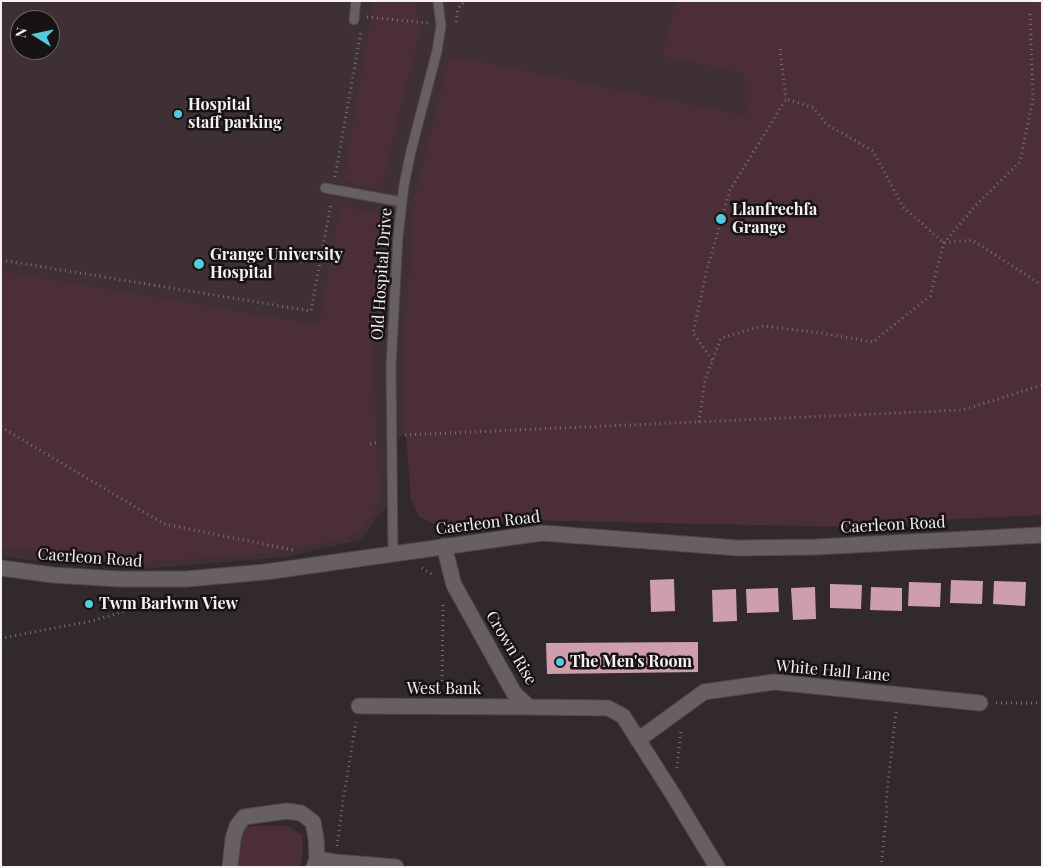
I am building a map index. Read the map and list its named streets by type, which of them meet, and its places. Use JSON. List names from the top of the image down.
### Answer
{
  "streets": {
    "street": [
      "Caerleon Road",
      "Crown Rise",
      "White Hall Lane",
      "West Bank"
    ],
    "lane": ["Old Hospital Drive"]
  },
  "crossings": [
    ["Old Hospital Drive", "Caerleon Road"],
    ["Caerleon Road", "Crown Rise"],
    ["Crown Rise", "White Hall Lane"],
    ["Crown Rise", "West Bank"]
  ],
  "places": [
    "Hospital staff parking",
    "Llanfrechfa Grange",
    "Grange University Hospital",
    "Twm Barlwm View",
    "The Men's Room"
  ],
  "north": "left"
}
